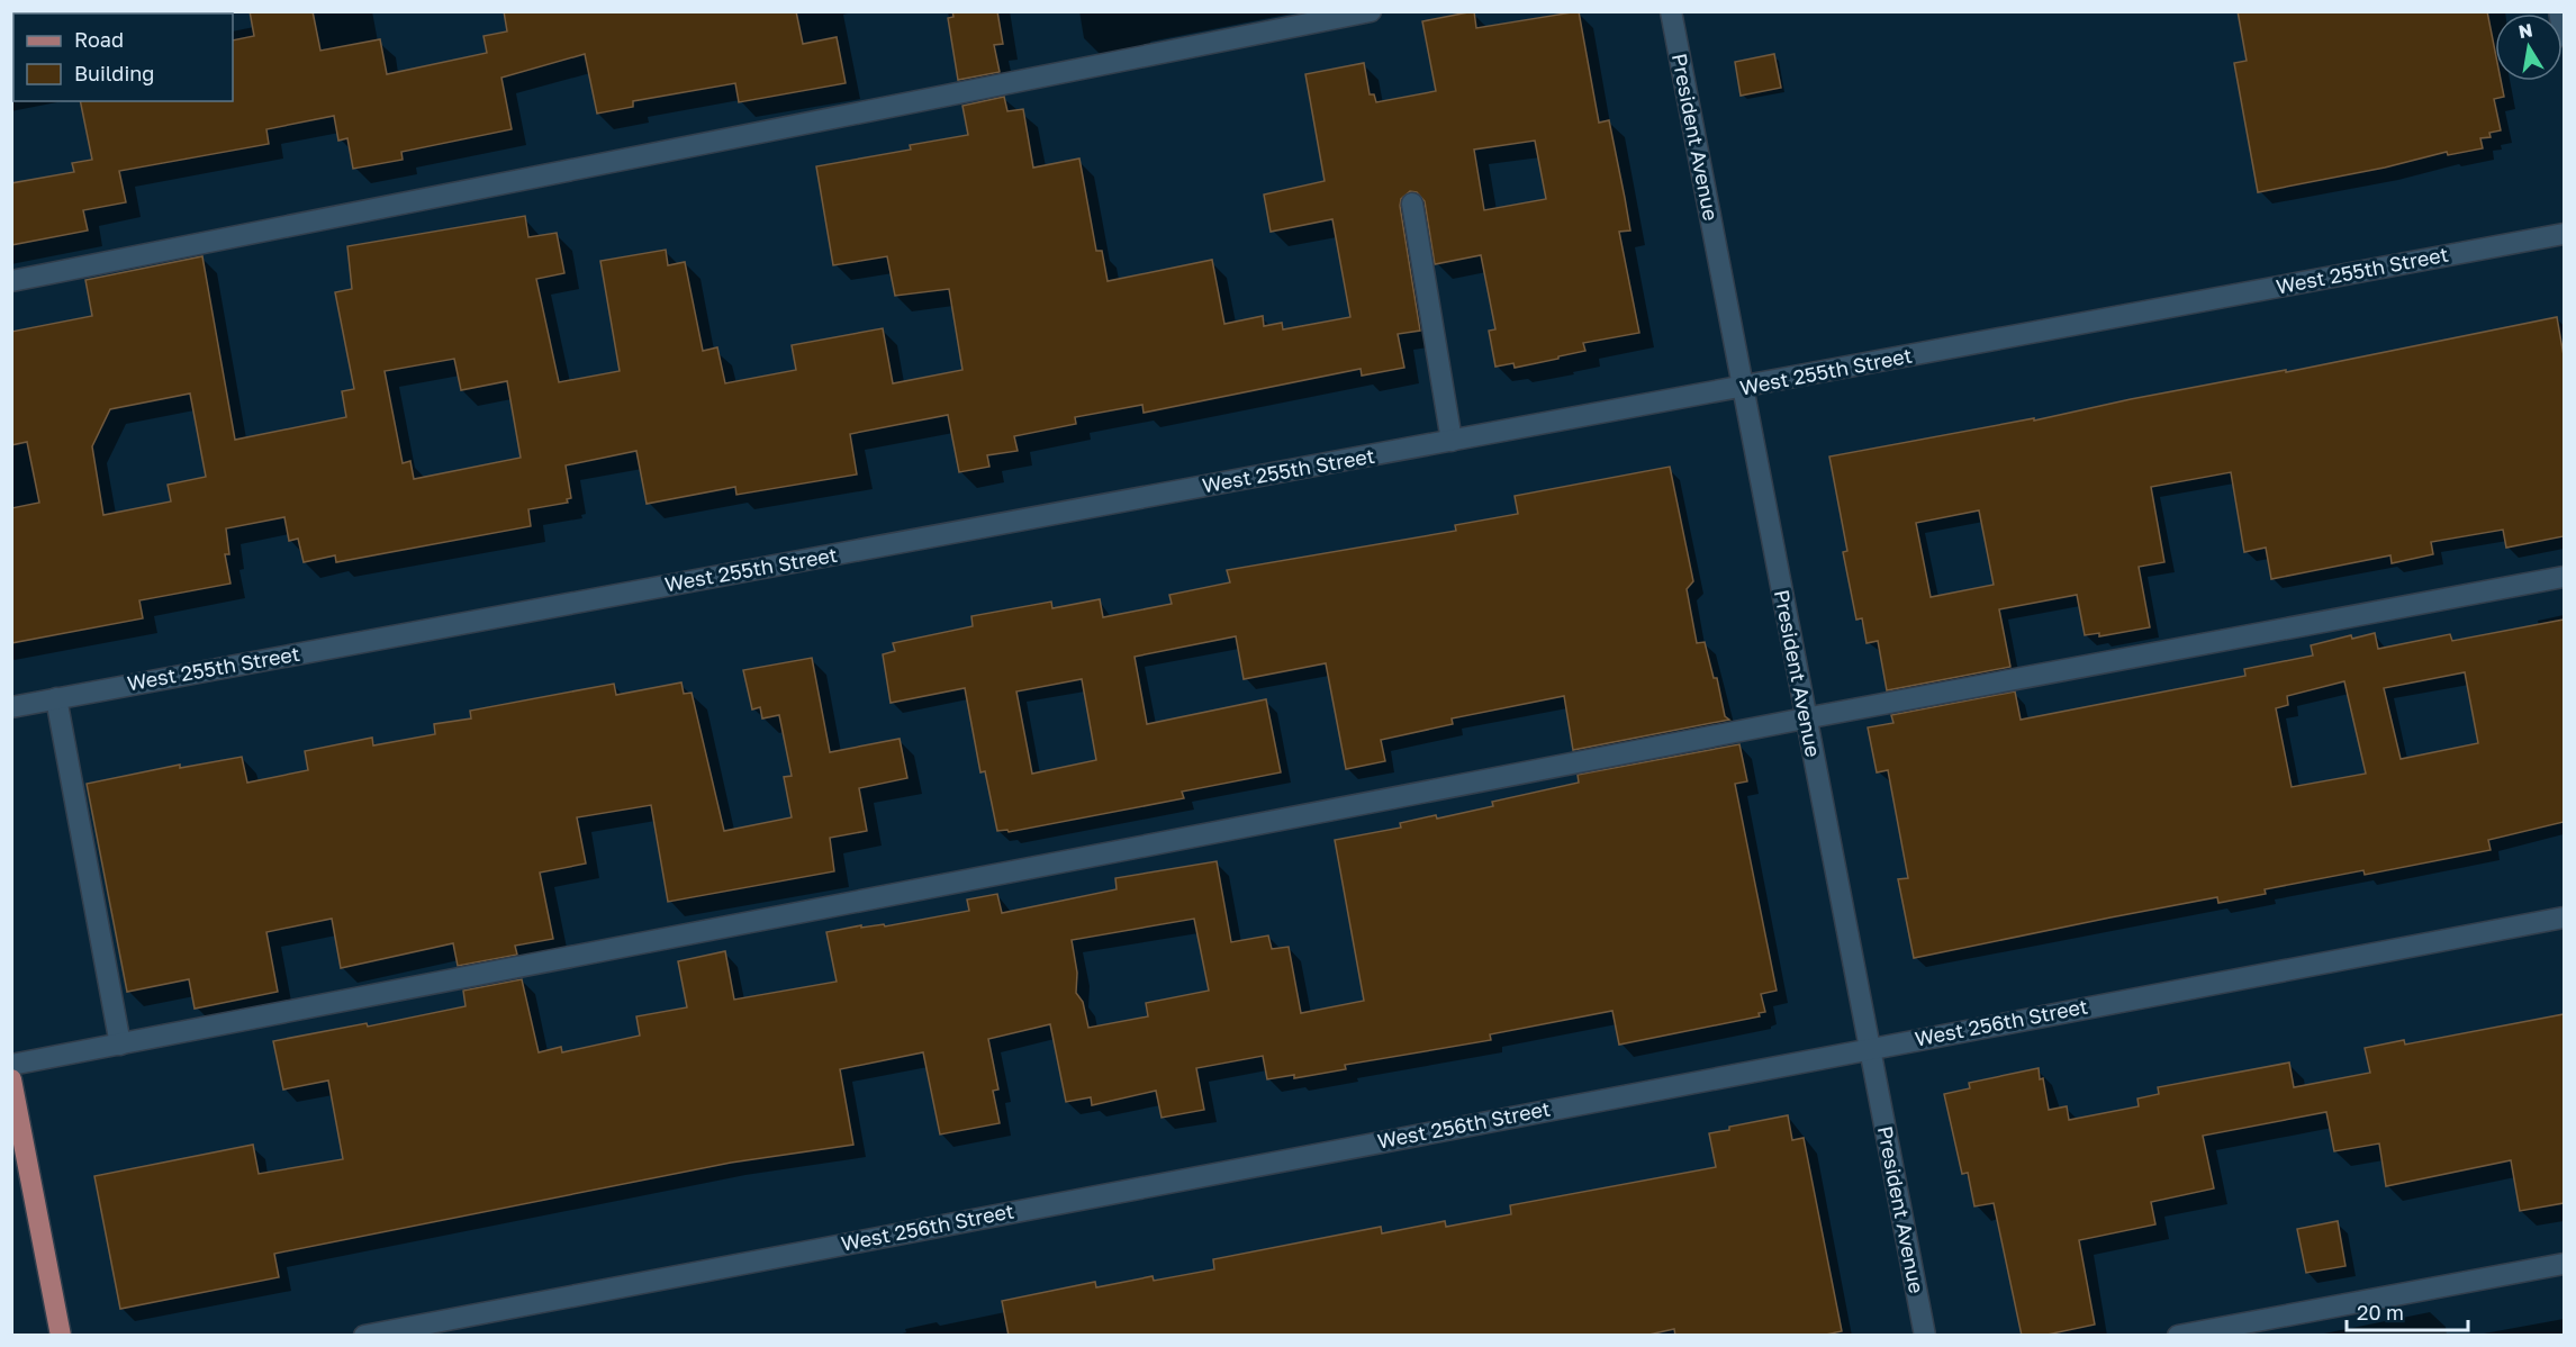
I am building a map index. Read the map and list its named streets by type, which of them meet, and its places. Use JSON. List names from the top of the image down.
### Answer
{
  "streets": {
    "street": ["President Avenue", "West 255th Street", "West 256th Street"]
  },
  "crossings": [
    ["President Avenue", "West 255th Street"],
    ["President Avenue", "West 256th Street"]
  ],
  "legend": ["Road", "Building"],
  "scale_bar": "20 m",
  "north": "top"
}
